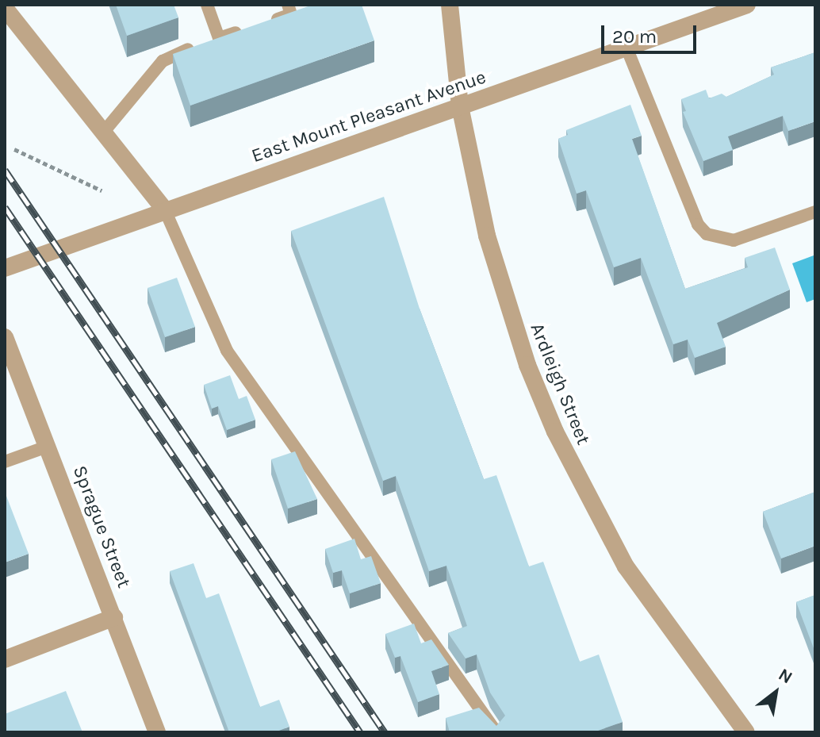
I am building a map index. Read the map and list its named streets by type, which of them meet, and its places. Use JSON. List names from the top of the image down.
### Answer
{
  "streets": {
    "street": ["East Mount Pleasant Avenue", "Ardleigh Street", "Sprague Street"]
  },
  "crossings": [
    ["East Mount Pleasant Avenue", "Ardleigh Street"]
  ],
  "scale_bar": "20 m",
  "north": "top right"
}
